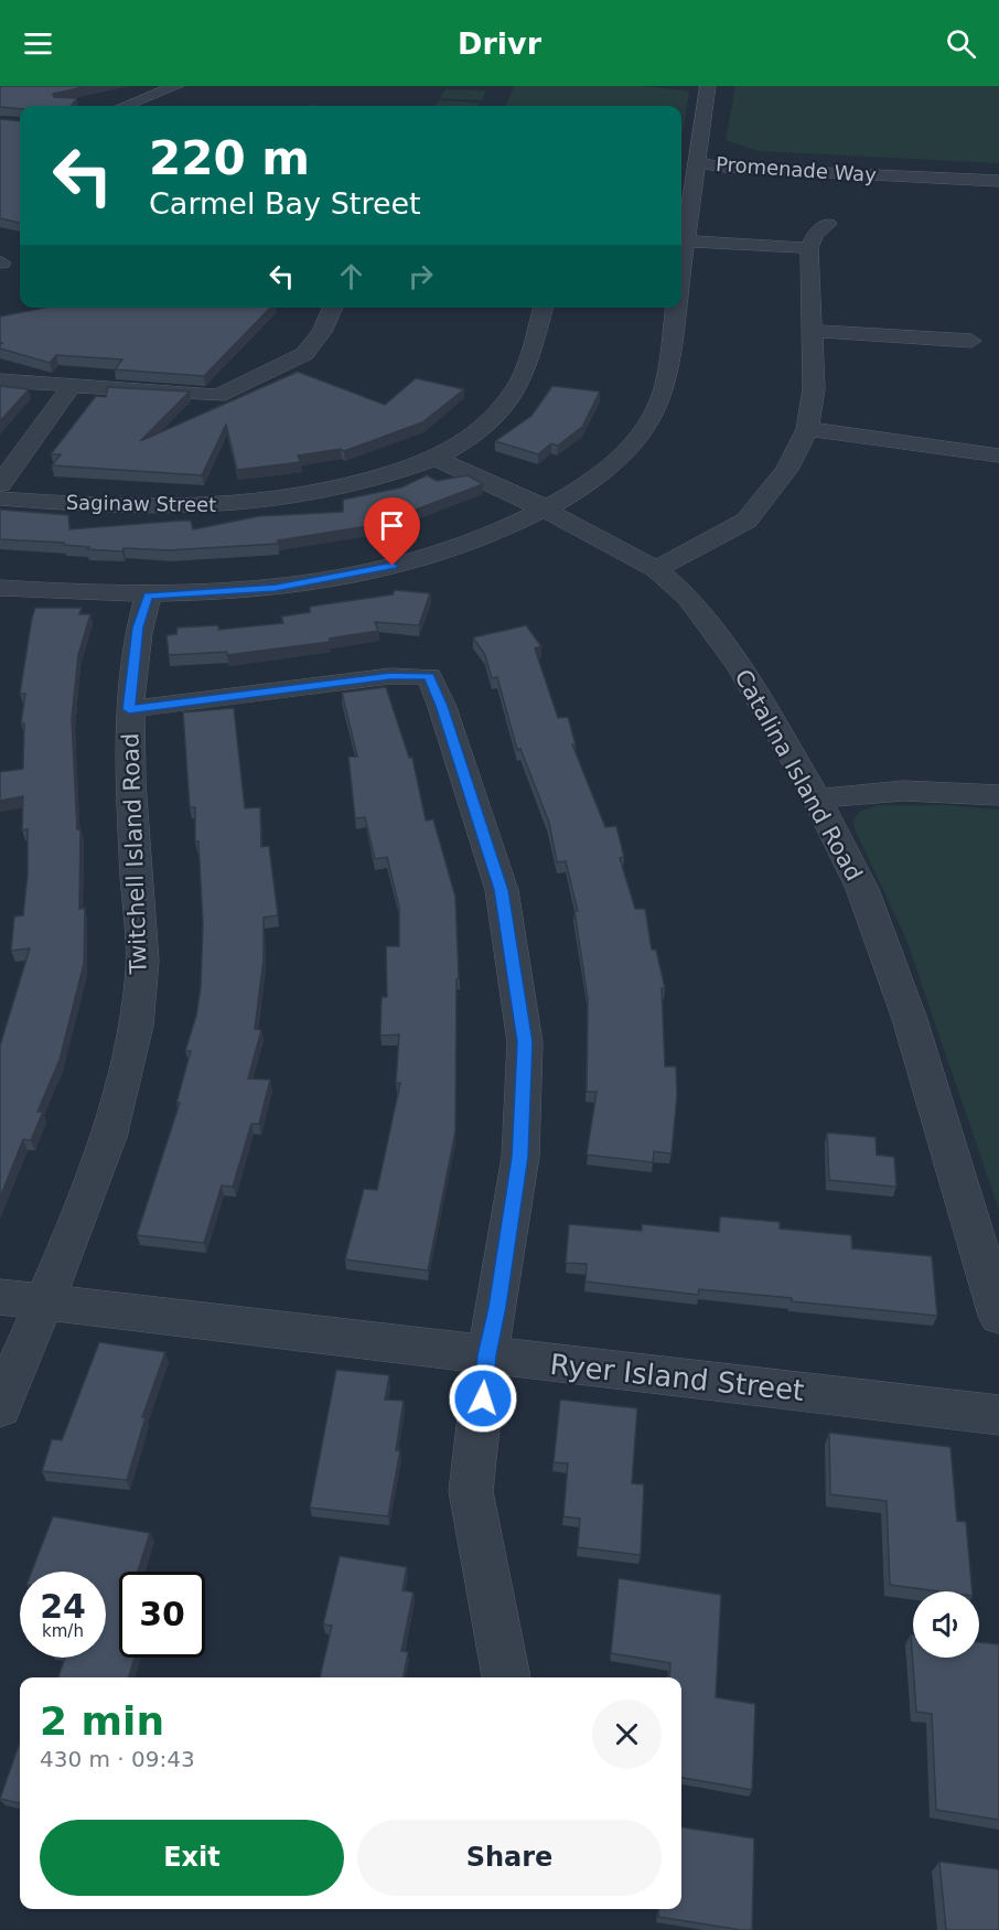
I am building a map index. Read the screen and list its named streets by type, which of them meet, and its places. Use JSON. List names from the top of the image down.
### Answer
{
  "streets": {
    "street": [
      "Promenade Way",
      "Saginaw Street",
      "Catalina Island Road",
      "Twitchell Island Road",
      "Ryer Island Street"
    ]
  },
  "crossings": [
    ["Saginaw Street", "Catalina Island Road"],
    ["Twitchell Island Road", "Ryer Island Street"]
  ],
  "page": {
    "header": "Drivr",
    "turn": ["220 m", "Carmel Bay Street"],
    "speed": "24 km/h",
    "limit": "30",
    "heading": ["2 min", "430 m · 09:43"],
    "buttons": ["Exit", "Share"]
  }
}
